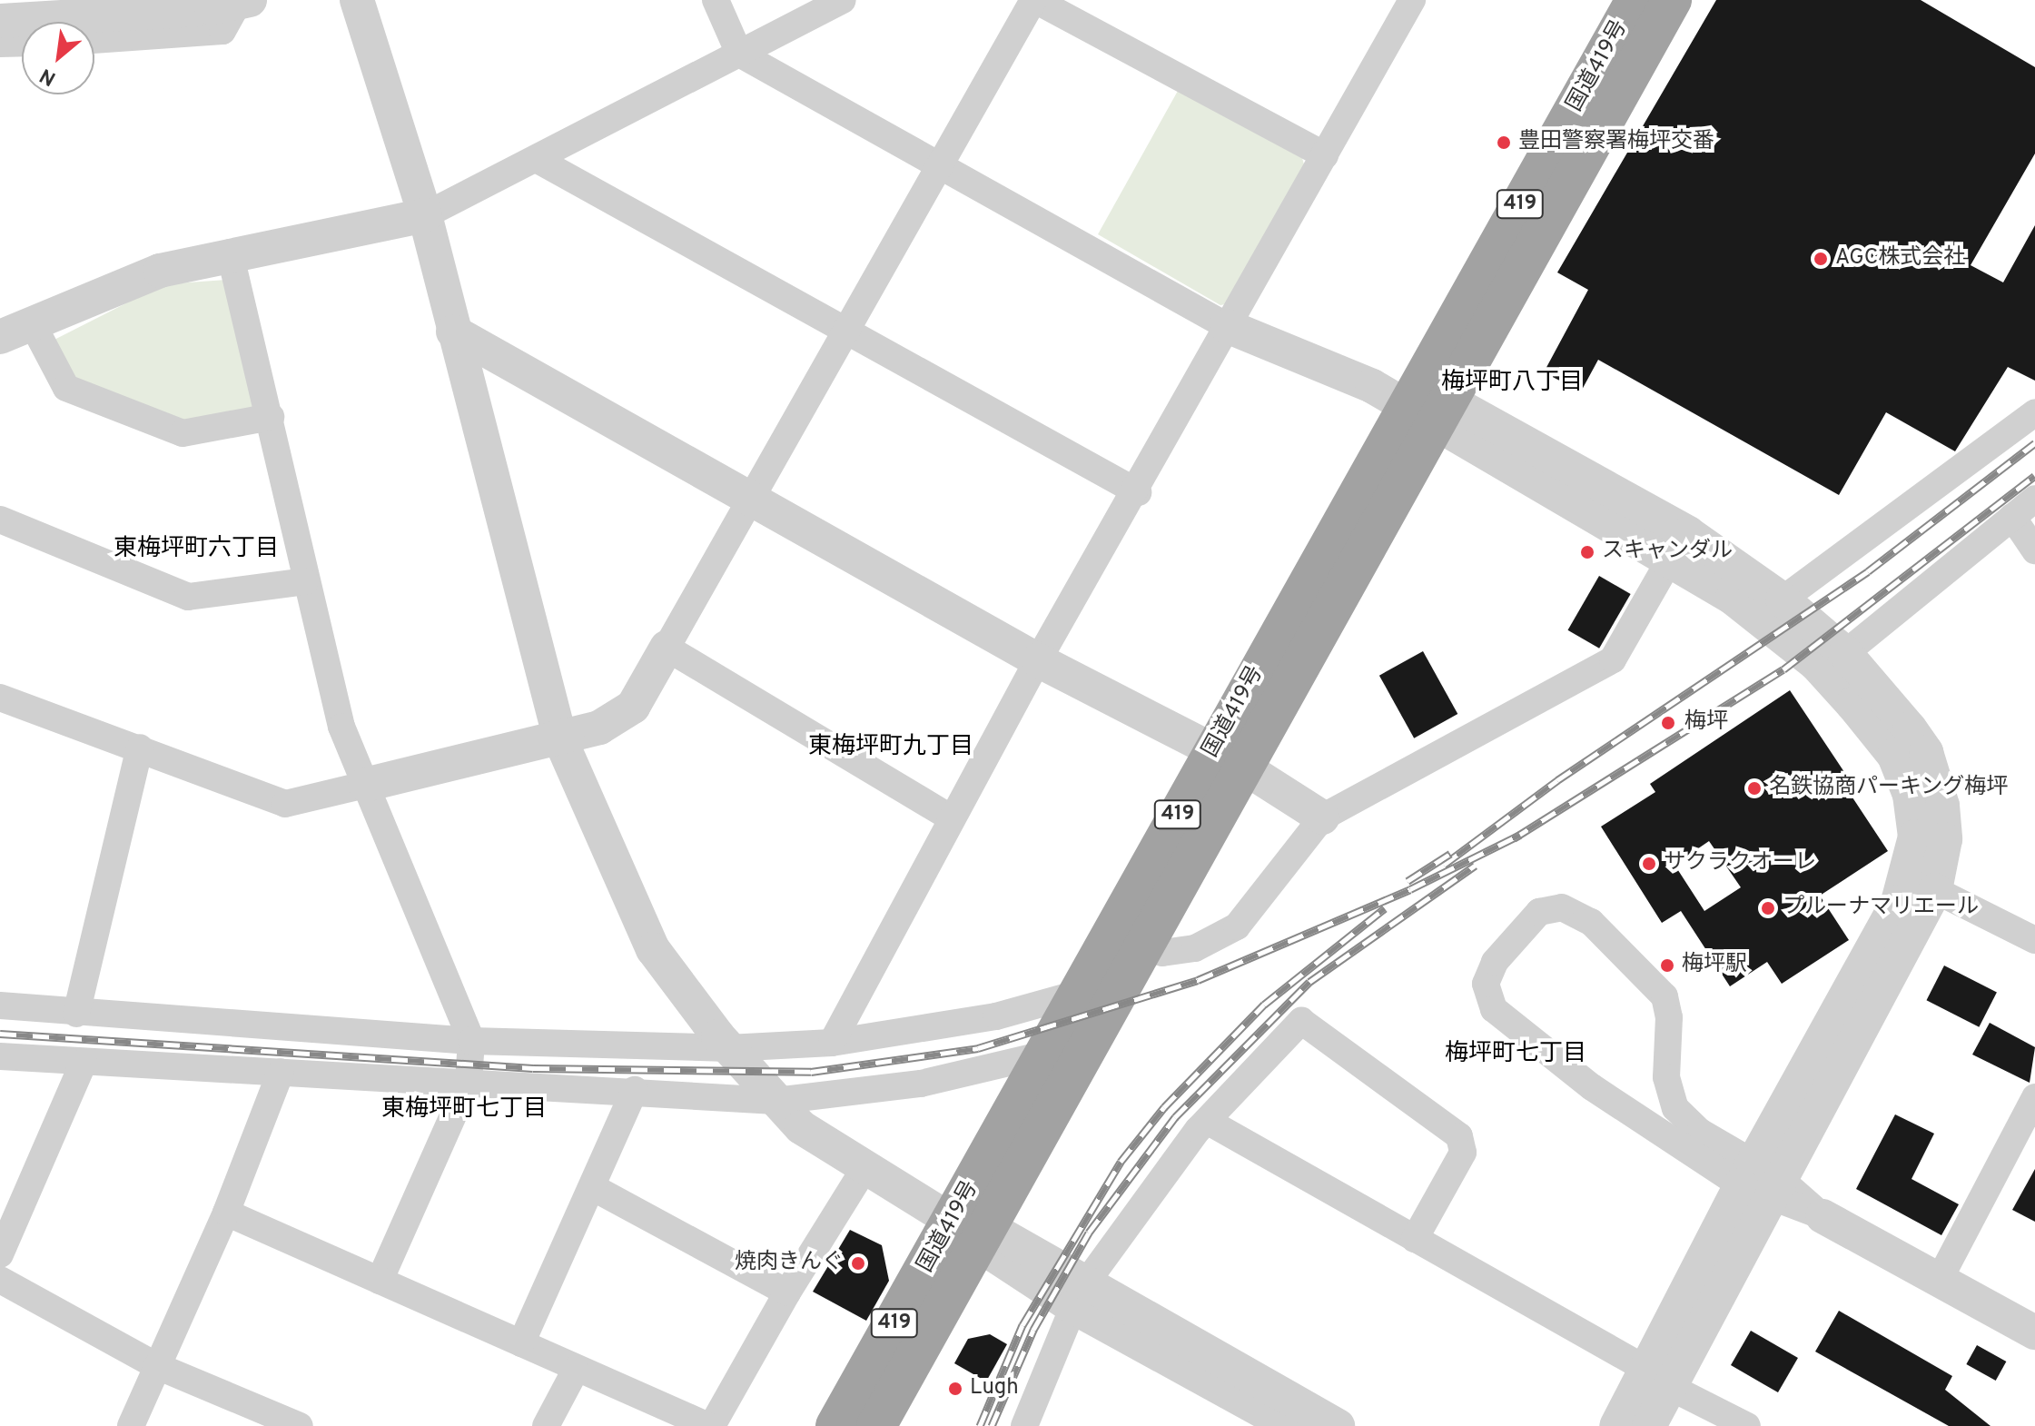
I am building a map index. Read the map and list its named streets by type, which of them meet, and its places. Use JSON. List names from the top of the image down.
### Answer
{
  "streets": {
    "highway": ["国道419号", "419"]
  },
  "districts": [
    "梅坪町八丁目",
    "東梅坪町六丁目",
    "東梅坪町九丁目",
    "梅坪町七丁目",
    "東梅坪町七丁目"
  ],
  "places": [
    "豊田警察署梅坪交番",
    "AGC株式会社",
    "スキャンダル",
    "梅坪",
    "名鉄協商パーキング梅坪",
    "サクラクオーレ",
    "プルーナマリエール",
    "梅坪駅",
    "焼肉きんぐ",
    "Lugh"
  ],
  "north": "bottom left"
}
